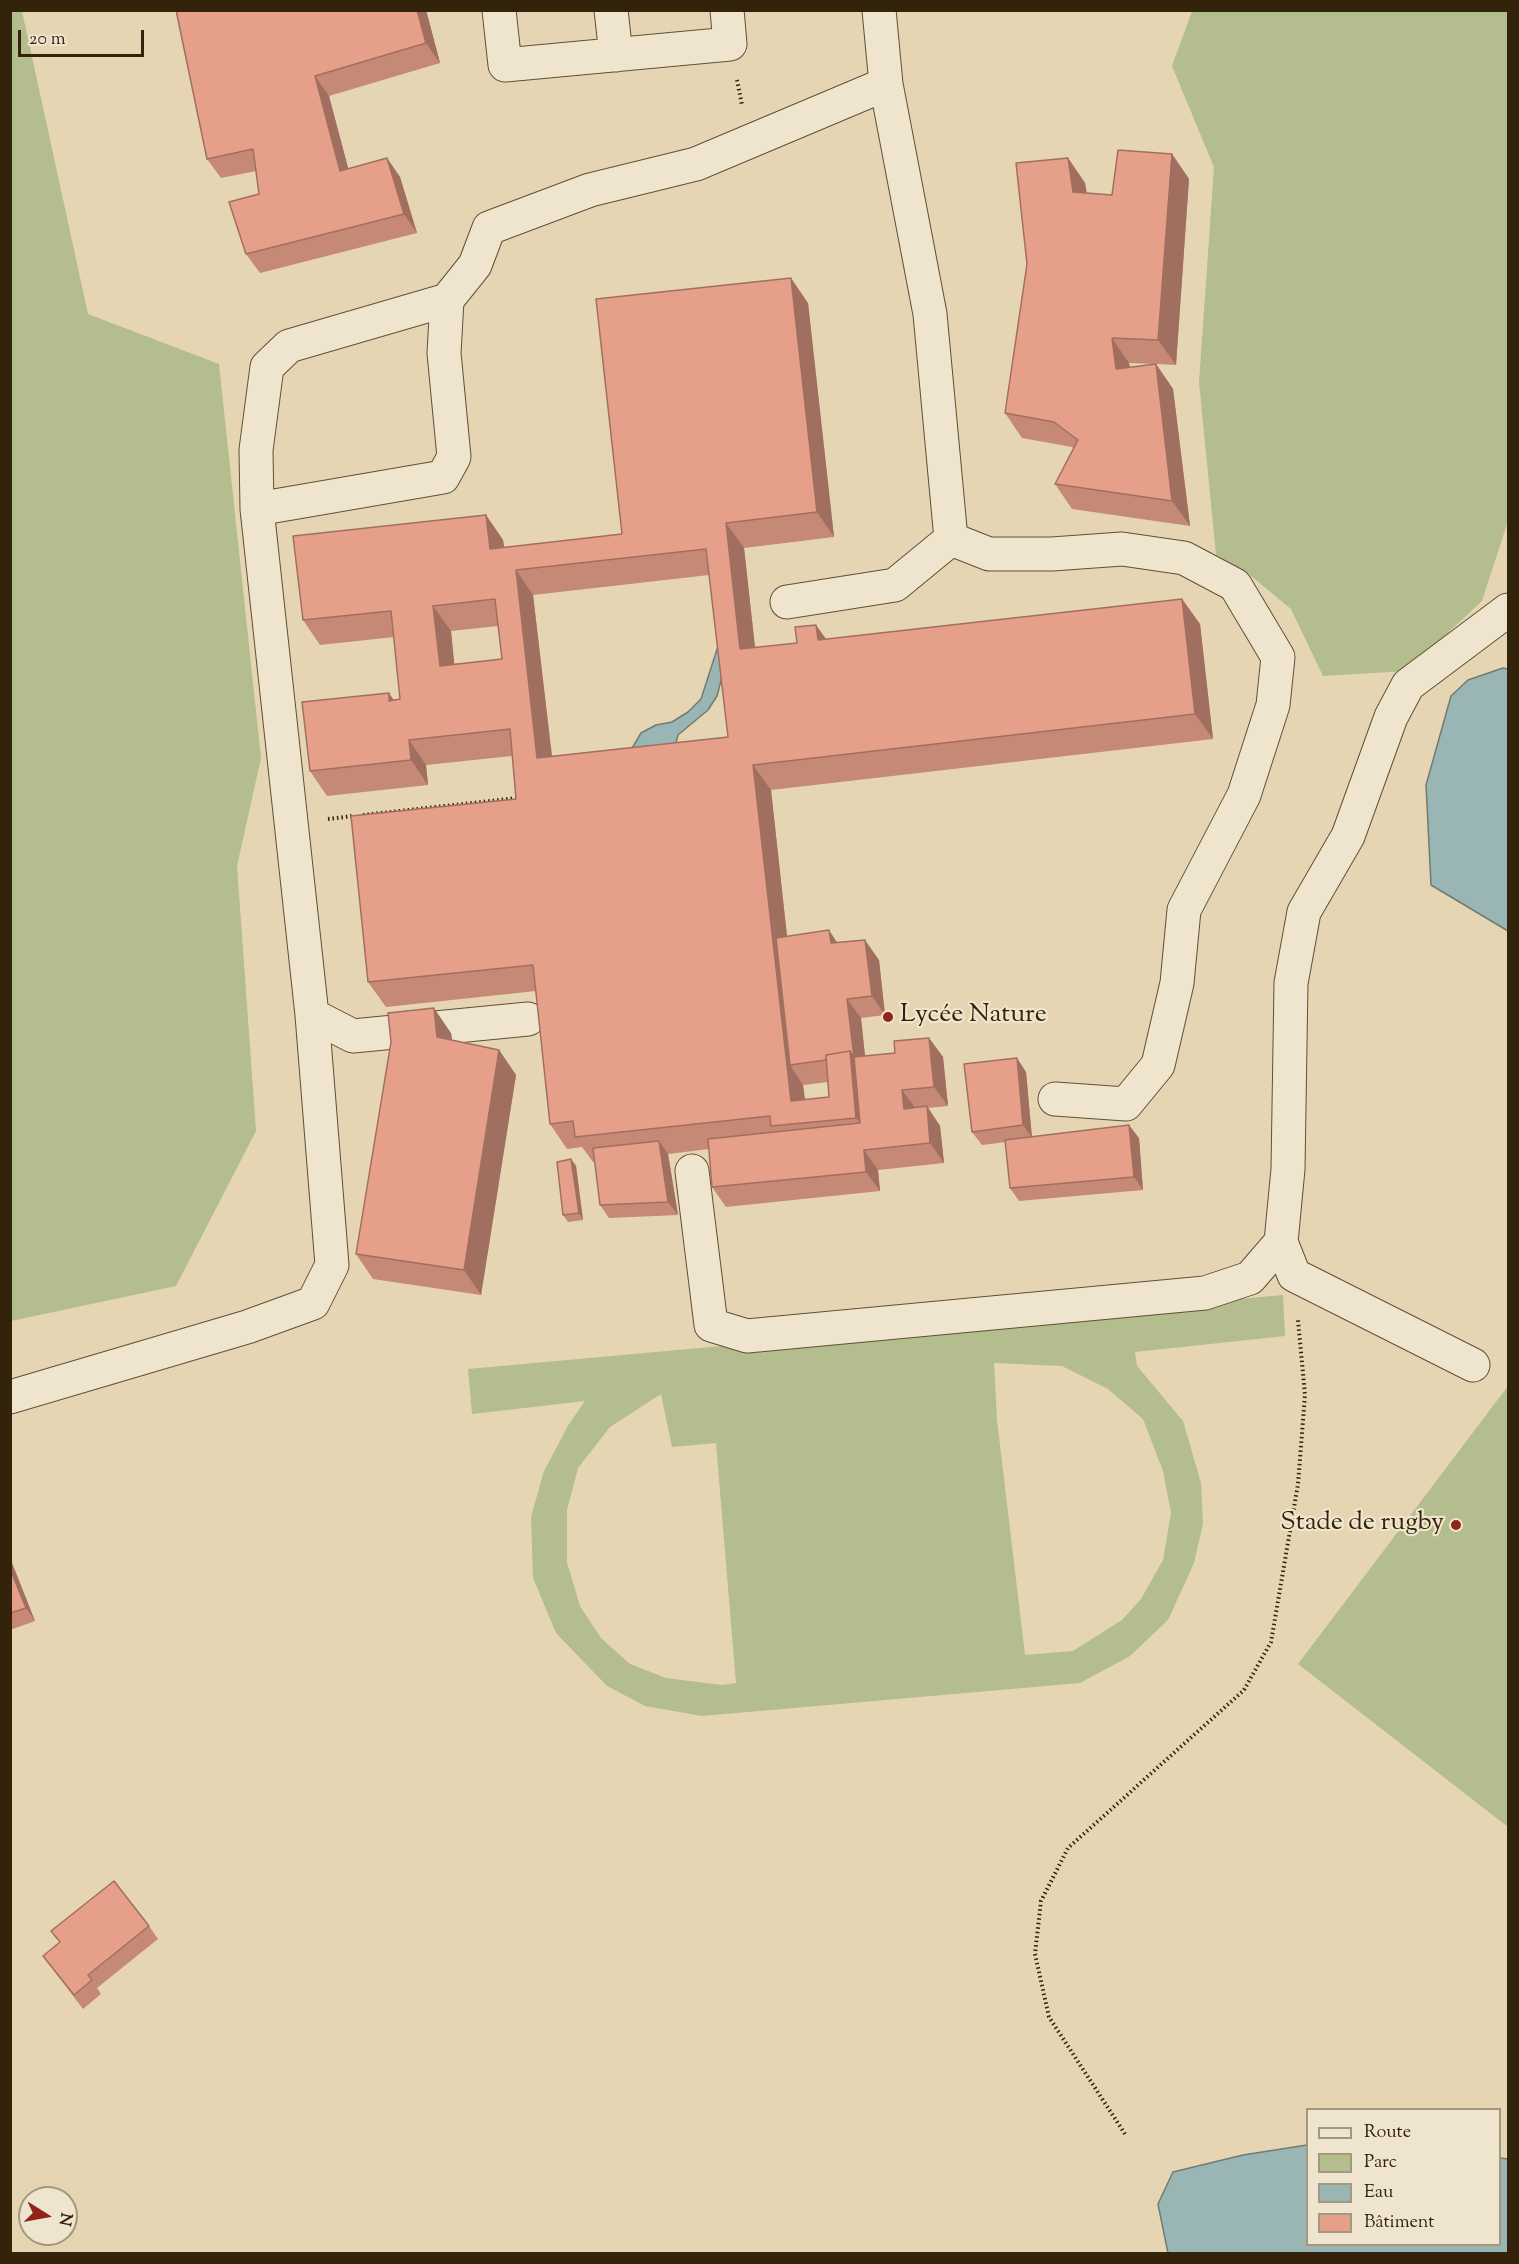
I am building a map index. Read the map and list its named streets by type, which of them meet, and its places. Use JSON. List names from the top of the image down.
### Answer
{
  "places": ["Lycée Nature", "Stade de rugby"],
  "legend": [
    "Route",
    "Parc",
    "Eau",
    "Bâtiment"
  ],
  "scale_bar": "20 m",
  "north": "right"
}
